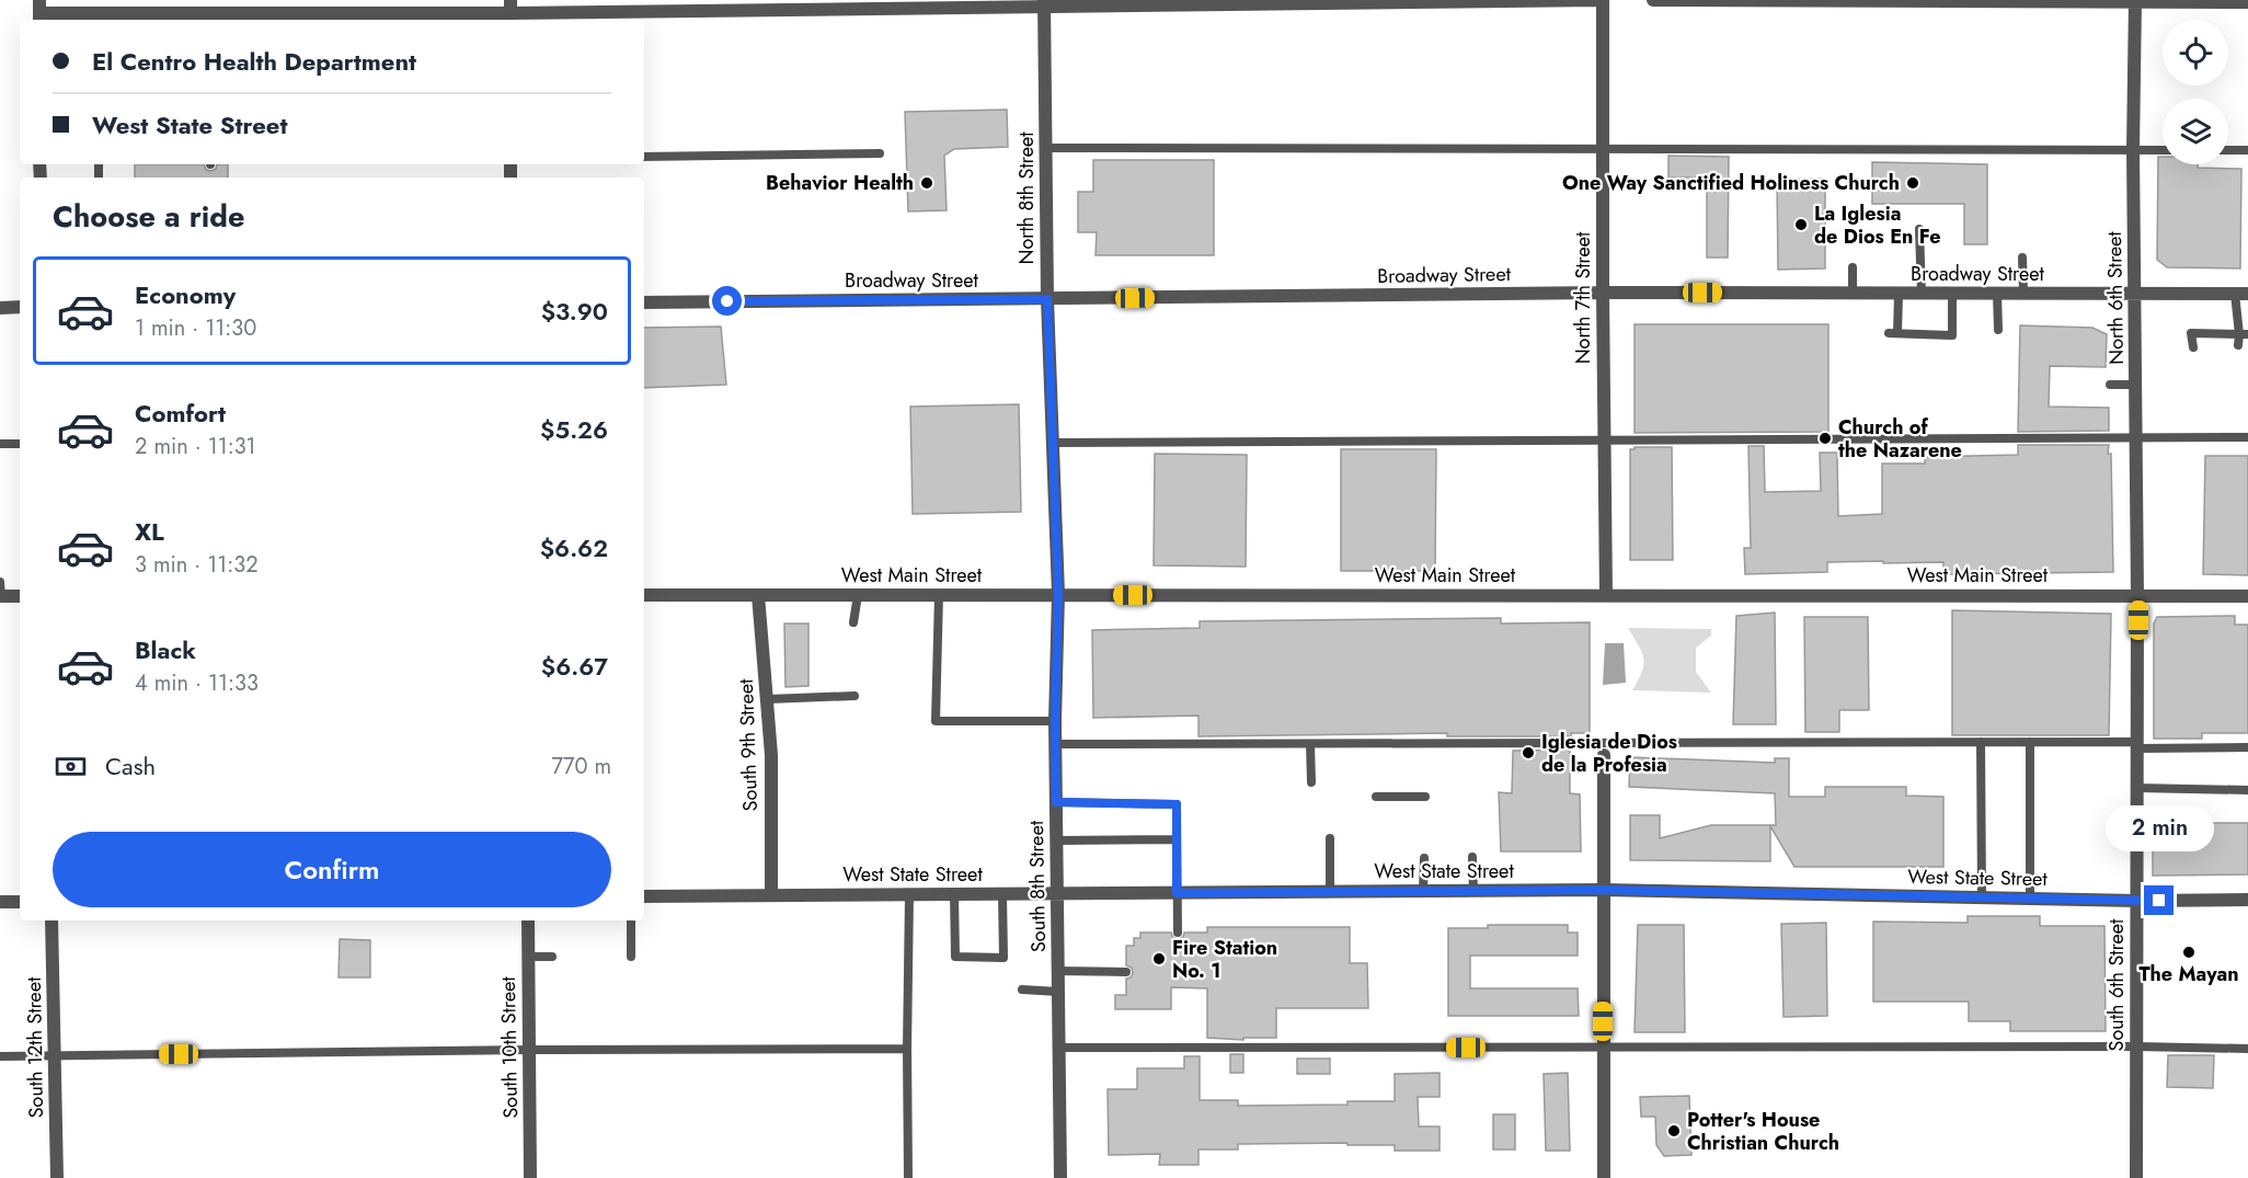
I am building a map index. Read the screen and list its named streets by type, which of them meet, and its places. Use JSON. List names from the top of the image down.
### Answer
{
  "streets": {
    "street": [
      "North 8th Street",
      "Broadway Street",
      "North 7th Street",
      "North 6th Street",
      "West Main Street",
      "South 9th Street",
      "West State Street",
      "South 8th Street",
      "South 6th Street",
      "South 12th Street",
      "South 10th Street"
    ]
  },
  "crossings": [
    ["North 8th Street", "Broadway Street"],
    ["North 8th Street", "West Main Street"],
    ["North 8th Street", "South 8th Street"],
    ["Broadway Street", "North 7th Street"],
    ["Broadway Street", "North 6th Street"],
    ["North 7th Street", "West Main Street"],
    ["North 6th Street", "West Main Street"],
    ["North 6th Street", "South 6th Street"],
    ["West Main Street", "South 9th Street"],
    ["West Main Street", "South 8th Street"],
    ["West Main Street", "South 6th Street"],
    ["South 9th Street", "West State Street"],
    ["West State Street", "South 8th Street"],
    ["West State Street", "South 6th Street"]
  ],
  "places": [
    "Behavior Health",
    "One Way Sanctified Holiness Church",
    "La Iglesia de Dios En Fe",
    "Church of the Nazarene",
    "Iglesia de Dios de la Profesia",
    "The Mayan",
    "Fire Station No. 1",
    "Potter's House Christian Church"
  ],
  "page": {
    "banner": ["El Centro Health Department", "West State Street"],
    "heading": "Choose a ride",
    "list": [
      {
        "name": "Economy",
        "note": "1 min · 11:30",
        "value": "$3.90"
      },
      {
        "name": "Comfort",
        "note": "2 min · 11:31",
        "value": "$5.26"
      },
      {
        "name": "XL",
        "note": "3 min · 11:32",
        "value": "$6.62"
      },
      {
        "name": "Black",
        "note": "4 min · 11:33",
        "value": "$6.67"
      }
    ],
    "pay": ["Cash", "770 m"],
    "bubble": "2 min",
    "buttons": "Confirm"
  }
}
